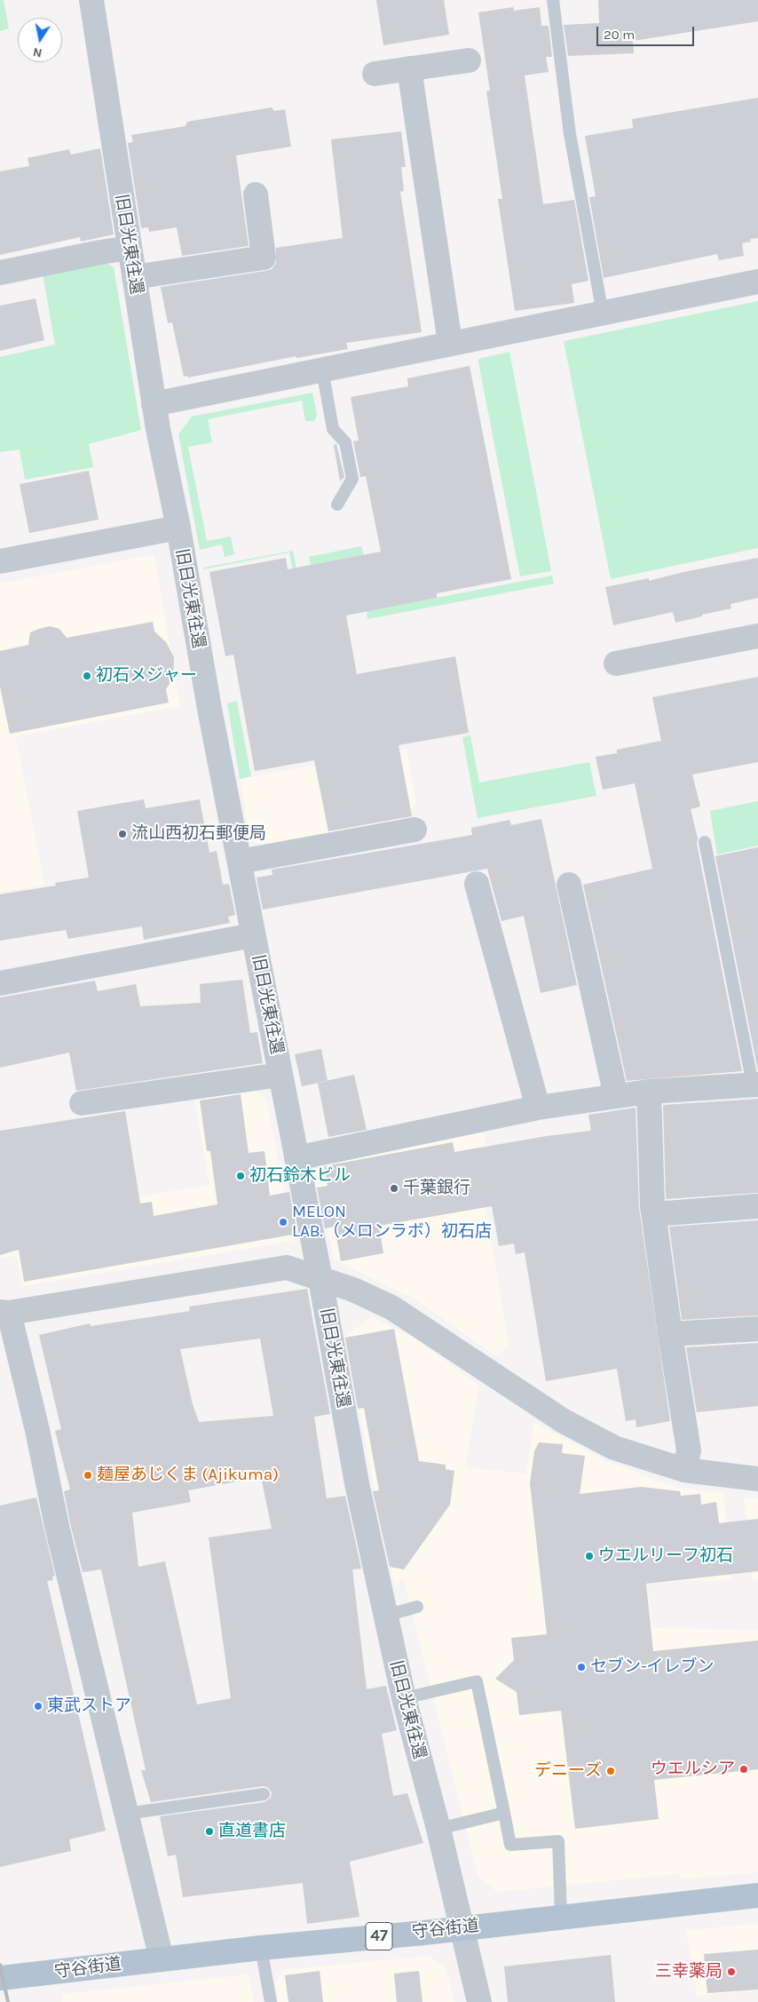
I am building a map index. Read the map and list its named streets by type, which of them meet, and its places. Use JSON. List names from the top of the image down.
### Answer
{
  "streets": {
    "main road": ["守谷街道", "47"],
    "street": ["旧日光東往還"]
  },
  "crossings": [
    ["旧日光東往還", "守谷街道"]
  ],
  "places": [
    "初石メジャー",
    "流山西初石郵便局",
    "初石鈴木ビル",
    "千葉銀行",
    "MELON LAB.（メロンラボ）初石店",
    "麺屋あじくま (Ajikuma)",
    "ウエルリーフ初石",
    "セブン-イレブン",
    "東武ストア",
    "ウエルシア",
    "デニーズ",
    "直道書店",
    "三幸薬局"
  ],
  "scale_bar": "20 m",
  "north": "bottom"
}
